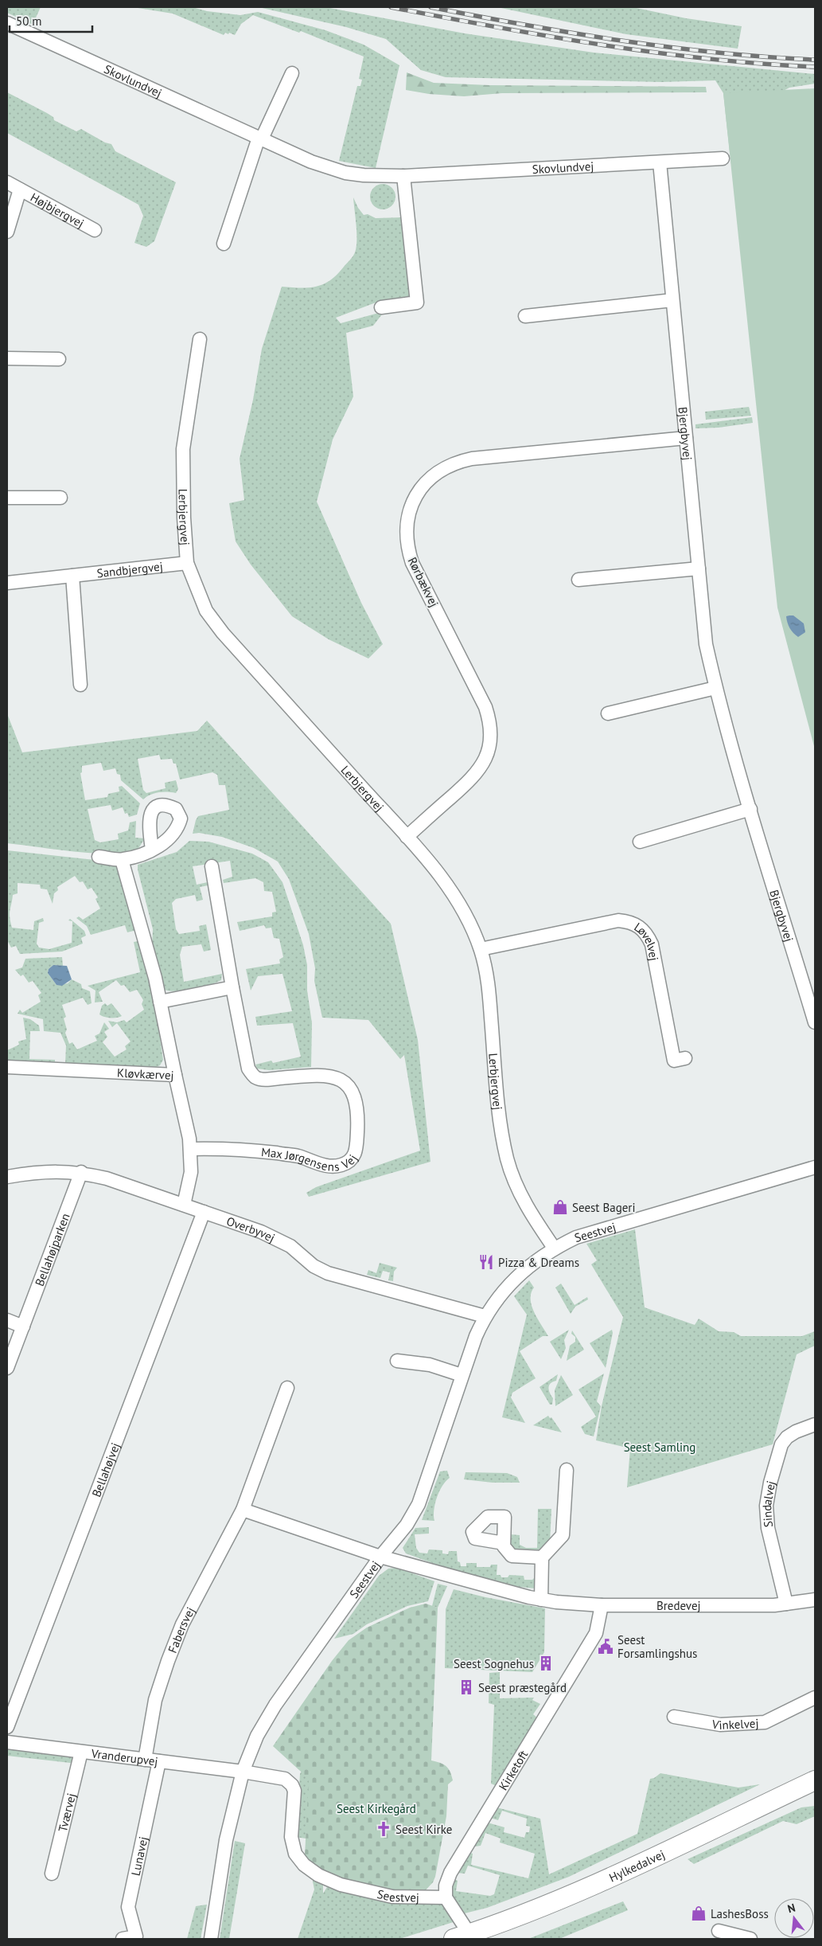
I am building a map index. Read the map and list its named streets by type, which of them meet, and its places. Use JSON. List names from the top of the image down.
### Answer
{
  "streets": {
    "street": [
      "Skovlundvej",
      "Højbjergvej",
      "Bjergbyvej",
      "Lerbjergvej",
      "Sandbjergvej",
      "Rørbækvej",
      "Løvelvej",
      "Kløvkærvej",
      "Max Jørgensens Vej",
      "Overbyvej",
      "Seestvej",
      "Bellahøjparken",
      "Bellahøjvej",
      "Sindalvej",
      "Bredevej",
      "Fabersvej",
      "Vinkelvej",
      "Vranderupvej",
      "Kirketoft",
      "Tværvej",
      "Lunavej",
      "Hylkedalvej"
    ]
  },
  "crossings": [
    ["Skovlundvej", "Bjergbyvej"],
    ["Bjergbyvej", "Rørbækvej"],
    ["Lerbjergvej", "Sandbjergvej"],
    ["Lerbjergvej", "Rørbækvej"],
    ["Lerbjergvej", "Løvelvej"],
    ["Lerbjergvej", "Seestvej"],
    ["Kløvkærvej", "Max Jørgensens Vej"],
    ["Kløvkærvej", "Overbyvej"],
    ["Overbyvej", "Seestvej"],
    ["Overbyvej", "Bellahøjparken"],
    ["Overbyvej", "Bellahøjvej"],
    ["Seestvej", "Bredevej"],
    ["Seestvej", "Vranderupvej"],
    ["Seestvej", "Kirketoft"],
    ["Sindalvej", "Bredevej"],
    ["Bredevej", "Kirketoft"],
    ["Fabersvej", "Vranderupvej"],
    ["Vranderupvej", "Tværvej"],
    ["Vranderupvej", "Lunavej"]
  ],
  "parks": ["Seest Samling", "Seest Kirkegård"],
  "places": {
    "shop": ["Seest Bageri", "LashesBoss"],
    "restaurant": ["Pizza & Dreams"],
    "public building": ["Seest Forsamlingshus"],
    "building": ["Seest Sognehus", "Seest præstegård"],
    "church": ["Seest Kirke"]
  },
  "scale_bar": "50 m",
  "north": "top"
}
